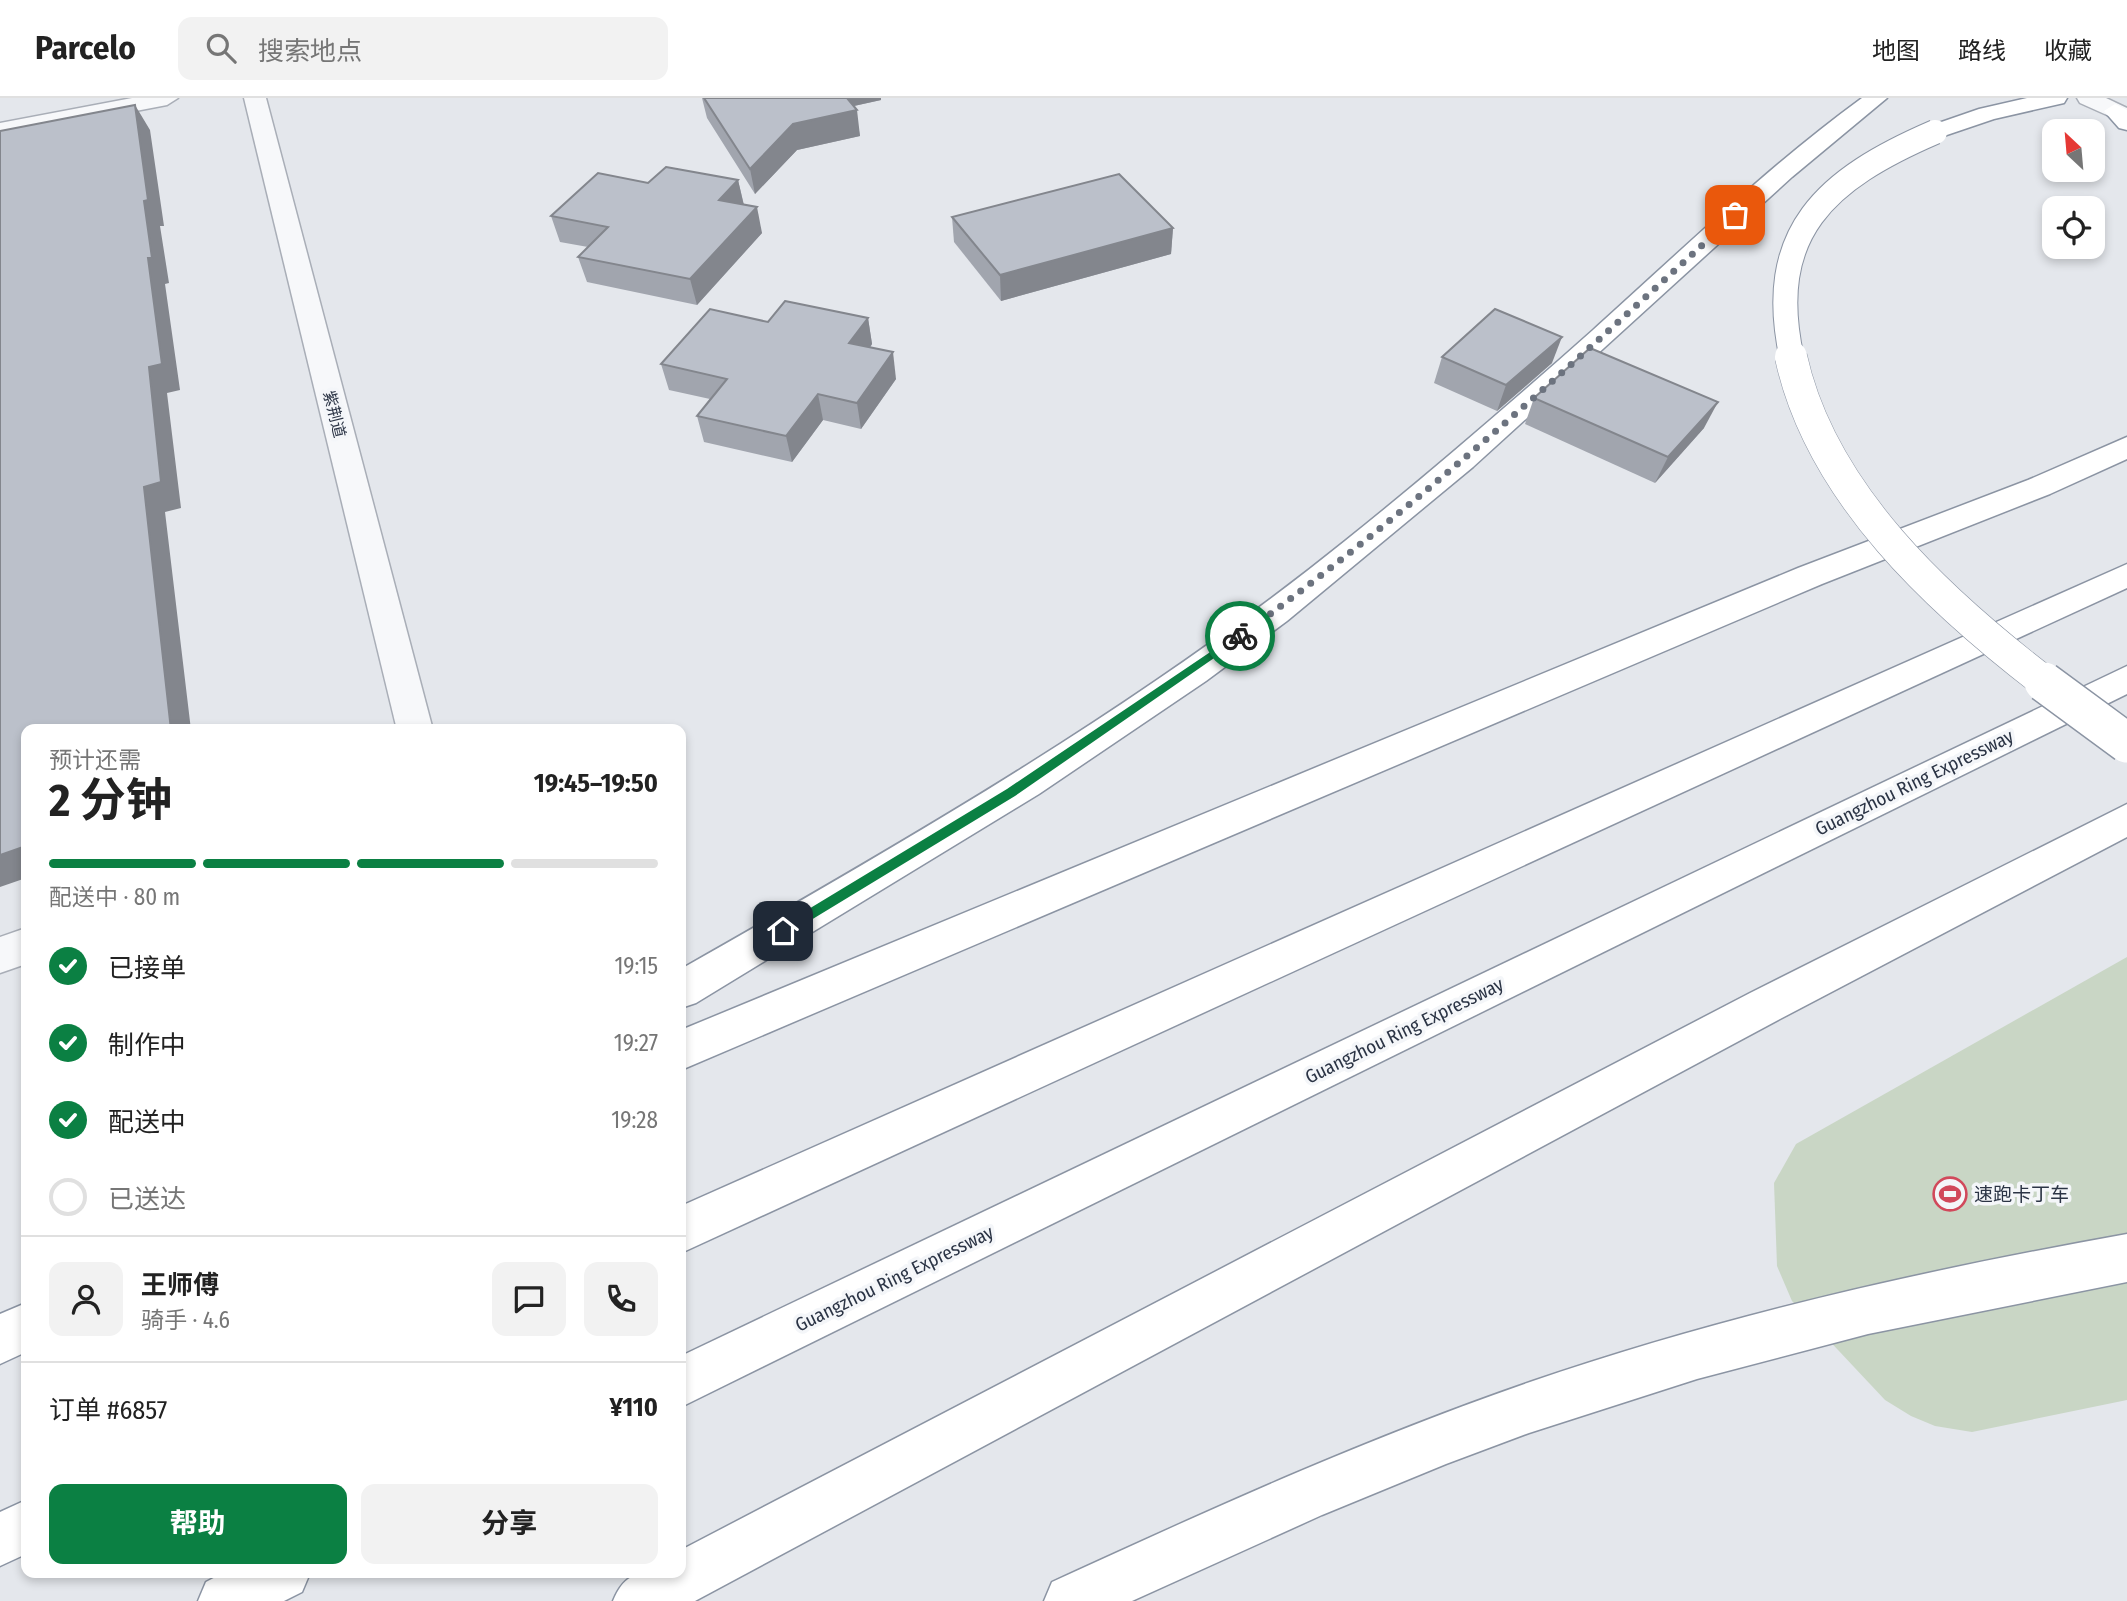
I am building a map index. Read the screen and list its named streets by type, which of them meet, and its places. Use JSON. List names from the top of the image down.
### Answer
{
  "streets": {
    "highway": ["Guangzhou Ring Expressway"],
    "street": ["紫荆道"]
  },
  "places": {
    "sports": ["速跑卡丁车"]
  },
  "north": "top left",
  "page": {
    "header": "Parcelo",
    "search": "搜索地点",
    "nav": ["地图", "路线", "收藏"],
    "heading": ["2 分钟", "预计还需", "19:45–19:50"],
    "panel": [
      "王师傅",
      "骑手 · 4.6",
      "订单 #6857",
      "¥110"
    ],
    "bar": "配送中 · 80 m",
    "list": [
      ["已接单", "19:15"],
      ["制作中", "19:27"],
      ["配送中", "19:28"],
      "已送达"
    ],
    "buttons": ["帮助", "分享"]
  }
}
